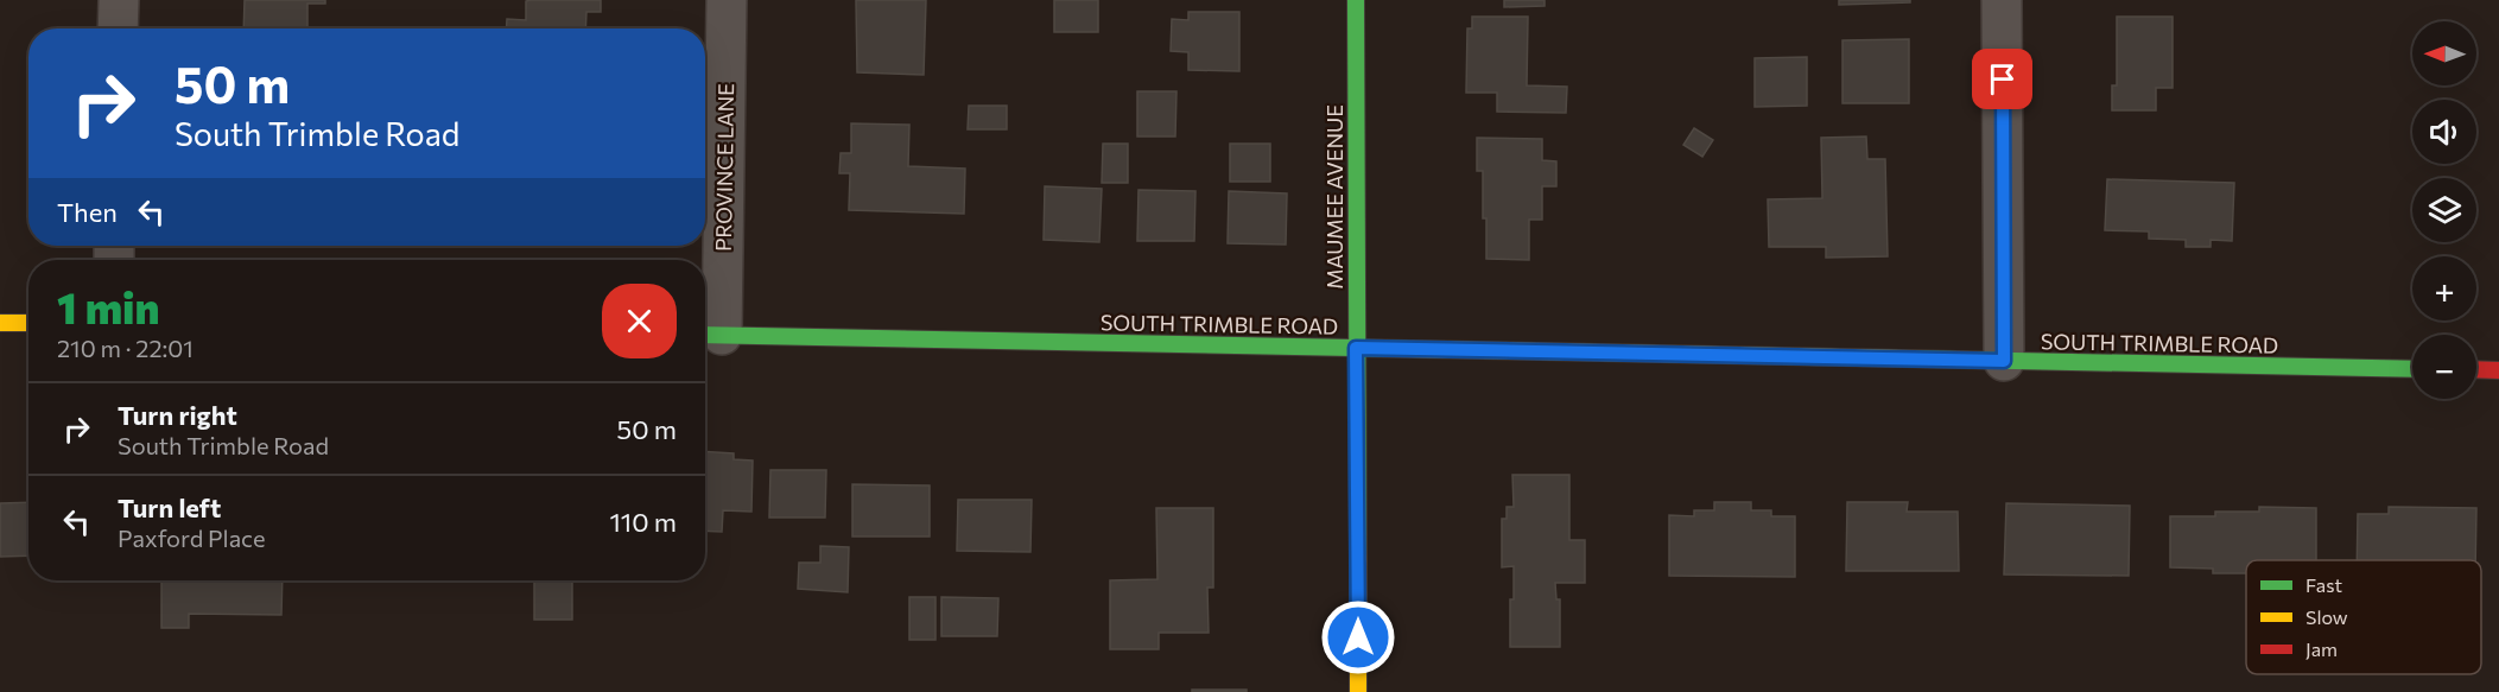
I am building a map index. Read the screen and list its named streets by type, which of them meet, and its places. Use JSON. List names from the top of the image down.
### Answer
{
  "streets": {
    "main road": ["MAUMEE AVENUE", "SOUTH TRIMBLE ROAD"],
    "street": ["PROVINCE LANE"]
  },
  "crossings": [
    ["PROVINCE LANE", "SOUTH TRIMBLE ROAD"],
    ["MAUMEE AVENUE", "SOUTH TRIMBLE ROAD"]
  ],
  "legend": ["Fast", "Slow", "Jam"],
  "north": "left",
  "page": {
    "map_buttons": ["+", "−"],
    "turn": ["50 m", "South Trimble Road"],
    "then": "Then",
    "heading": ["1 min", "210 m · 22:01"],
    "list": [
      {
        "name": "Turn right",
        "note": "South Trimble Road",
        "value": "50 m"
      },
      {
        "name": "Turn left",
        "note": "Paxford Place",
        "value": "110 m"
      }
    ]
  }
}
